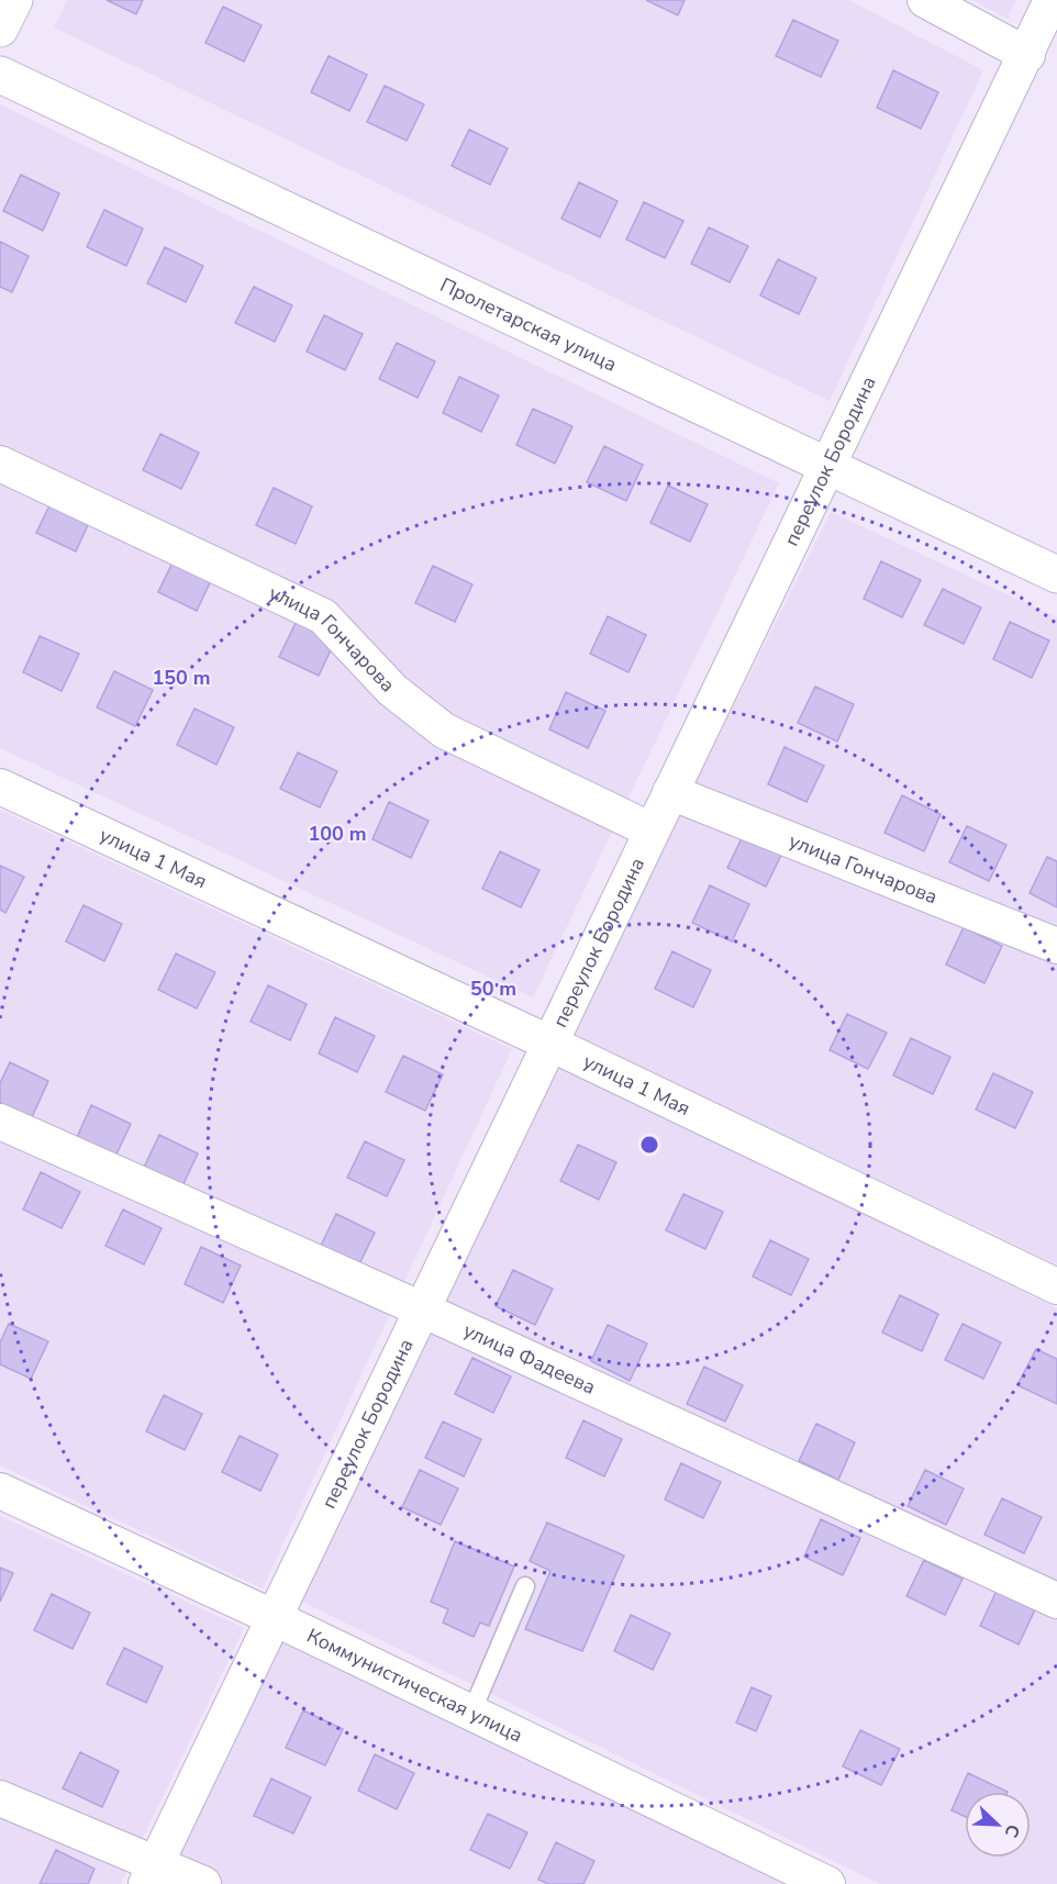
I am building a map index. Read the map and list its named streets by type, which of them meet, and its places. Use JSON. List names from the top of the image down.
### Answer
{
  "streets": {
    "main road": ["Пролетарская улица"],
    "street": [
      "переулок Бородина",
      "улица Гончарова",
      "улица 1 Мая",
      "улица Фадеева",
      "Коммунистическая улица"
    ]
  },
  "crossings": [
    ["Пролетарская улица", "переулок Бородина"],
    ["переулок Бородина", "улица Гончарова"],
    ["переулок Бородина", "улица 1 Мая"],
    ["переулок Бородина", "улица Фадеева"],
    ["переулок Бородина", "Коммунистическая улица"]
  ],
  "north": "bottom right",
  "rings": ["150 m", "100 m", "50 m"]
}
